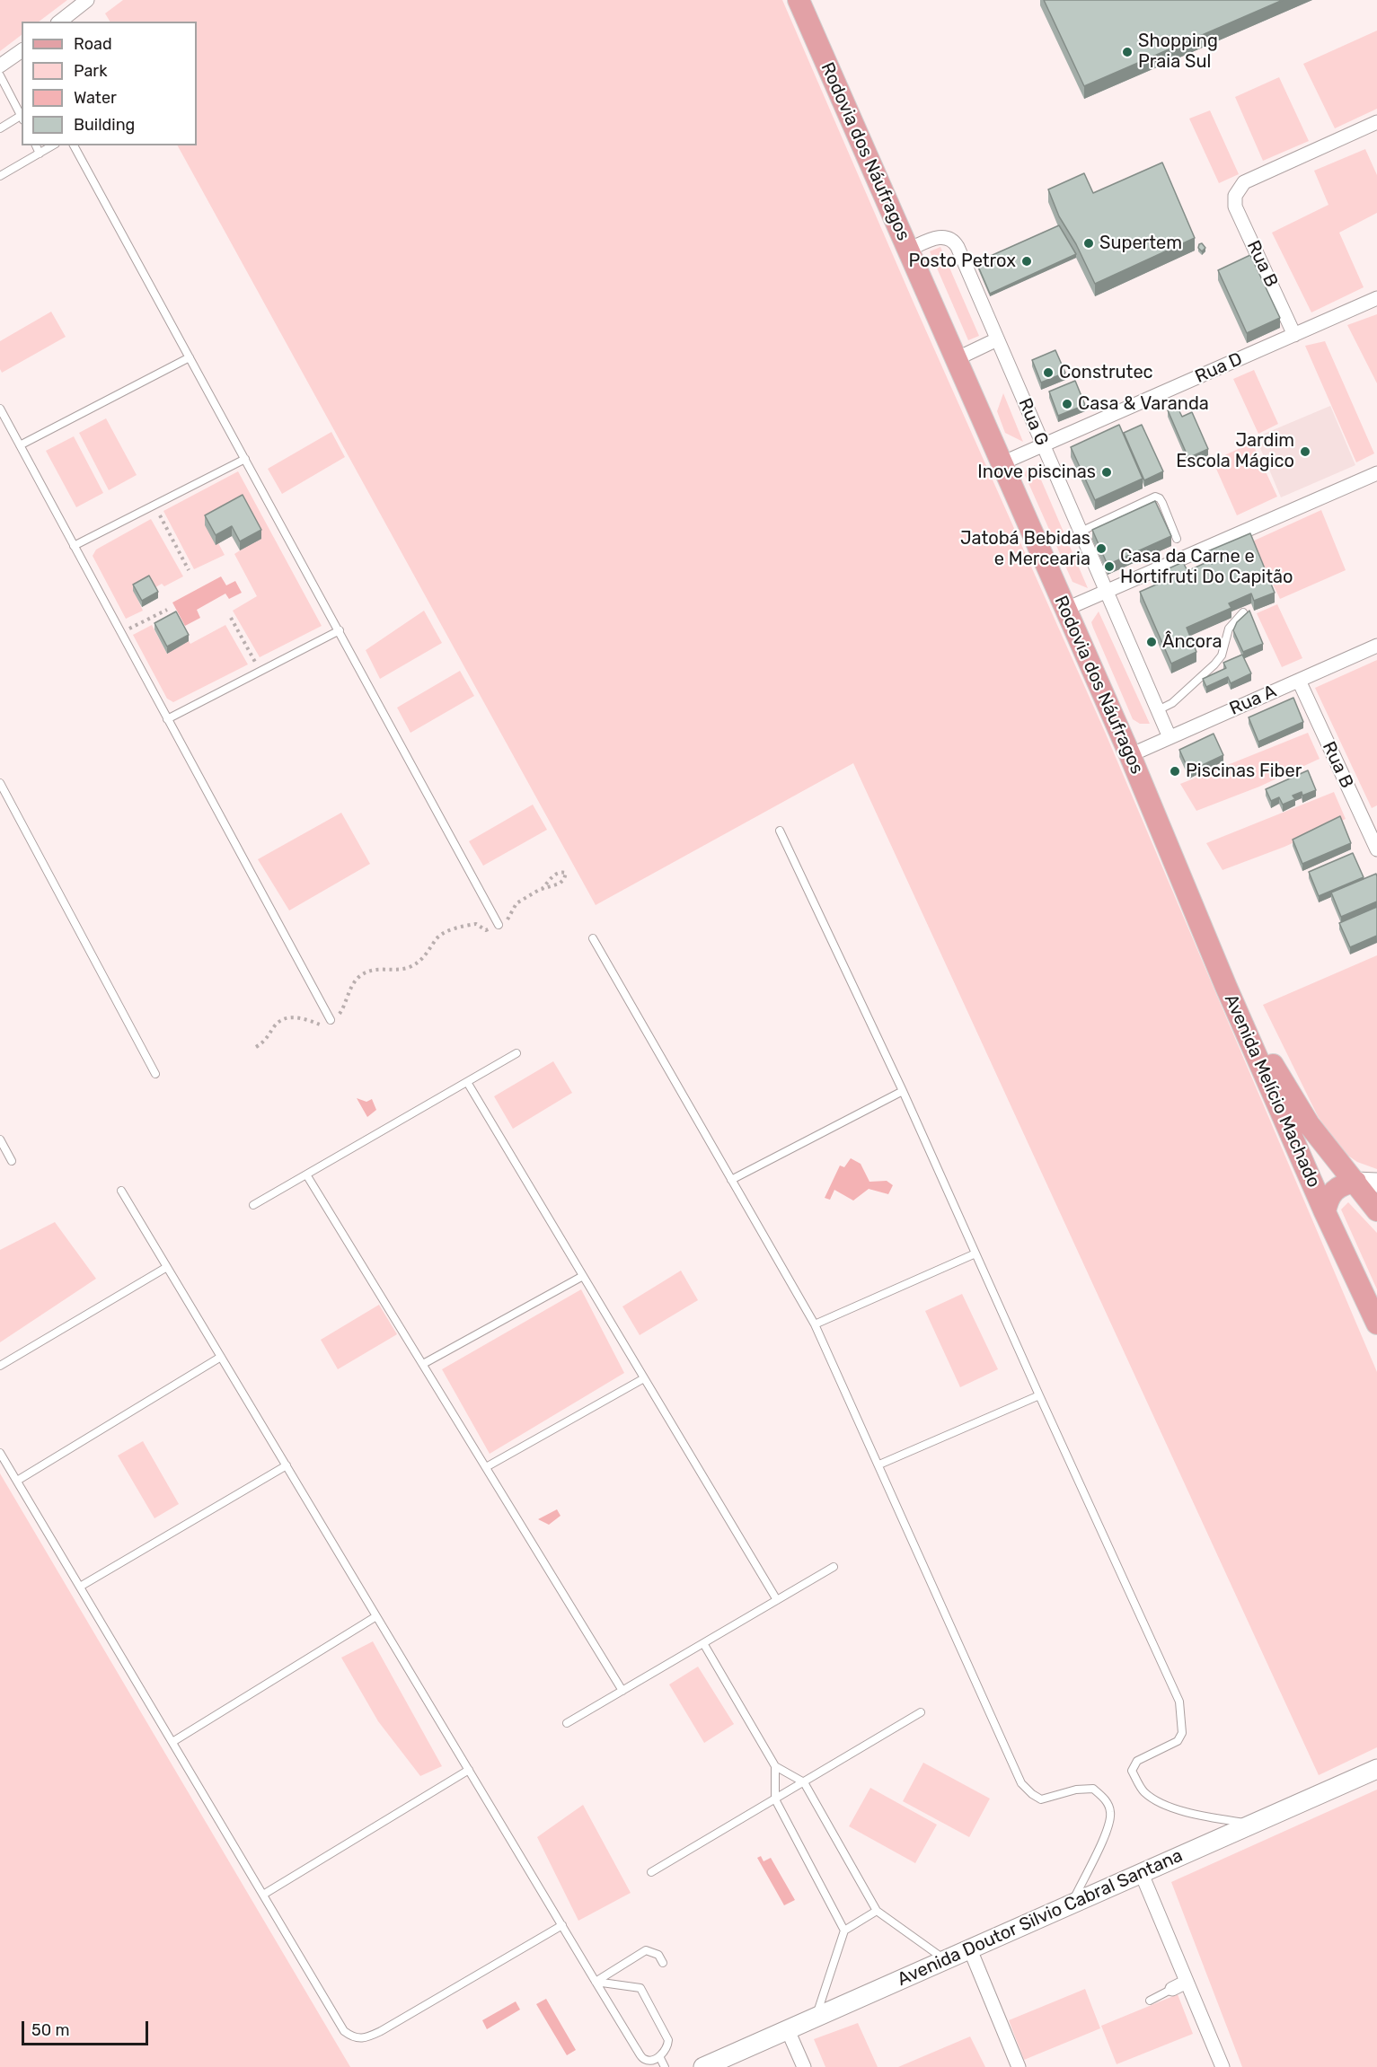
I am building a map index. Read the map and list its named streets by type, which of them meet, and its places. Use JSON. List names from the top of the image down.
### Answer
{
  "streets": {
    "main road": ["Rodovia dos Náufragos", "Avenida Melício Machado"],
    "street": [
      "Rua B",
      "Rua D",
      "Rua G",
      "Rua A",
      "Avenida Doutor Silvio Cabral Santana"
    ]
  },
  "crossings": [
    ["Rodovia dos Náufragos", "Rua D"],
    ["Rodovia dos Náufragos", "Rua G"],
    ["Rodovia dos Náufragos", "Rua A"],
    ["Rodovia dos Náufragos", "Avenida Melício Machado"],
    ["Rua B", "Rua D"],
    ["Rua B", "Rua A"],
    ["Rua D", "Rua G"],
    ["Rua G", "Rua A"]
  ],
  "places": [
    "Shopping Praia Sul",
    "Supertem",
    "Posto Petrox",
    "Construtec",
    "Casa & Varanda",
    "Jardim Escola Mágico",
    "Inove piscinas",
    "Jatobá Bebidas e Mercearia",
    "Casa da Carne e Hortifruti Do Capitão",
    "Âncora",
    "Piscinas Fiber"
  ],
  "legend": [
    "Road",
    "Park",
    "Water",
    "Building"
  ],
  "scale_bar": "50 m"
}
